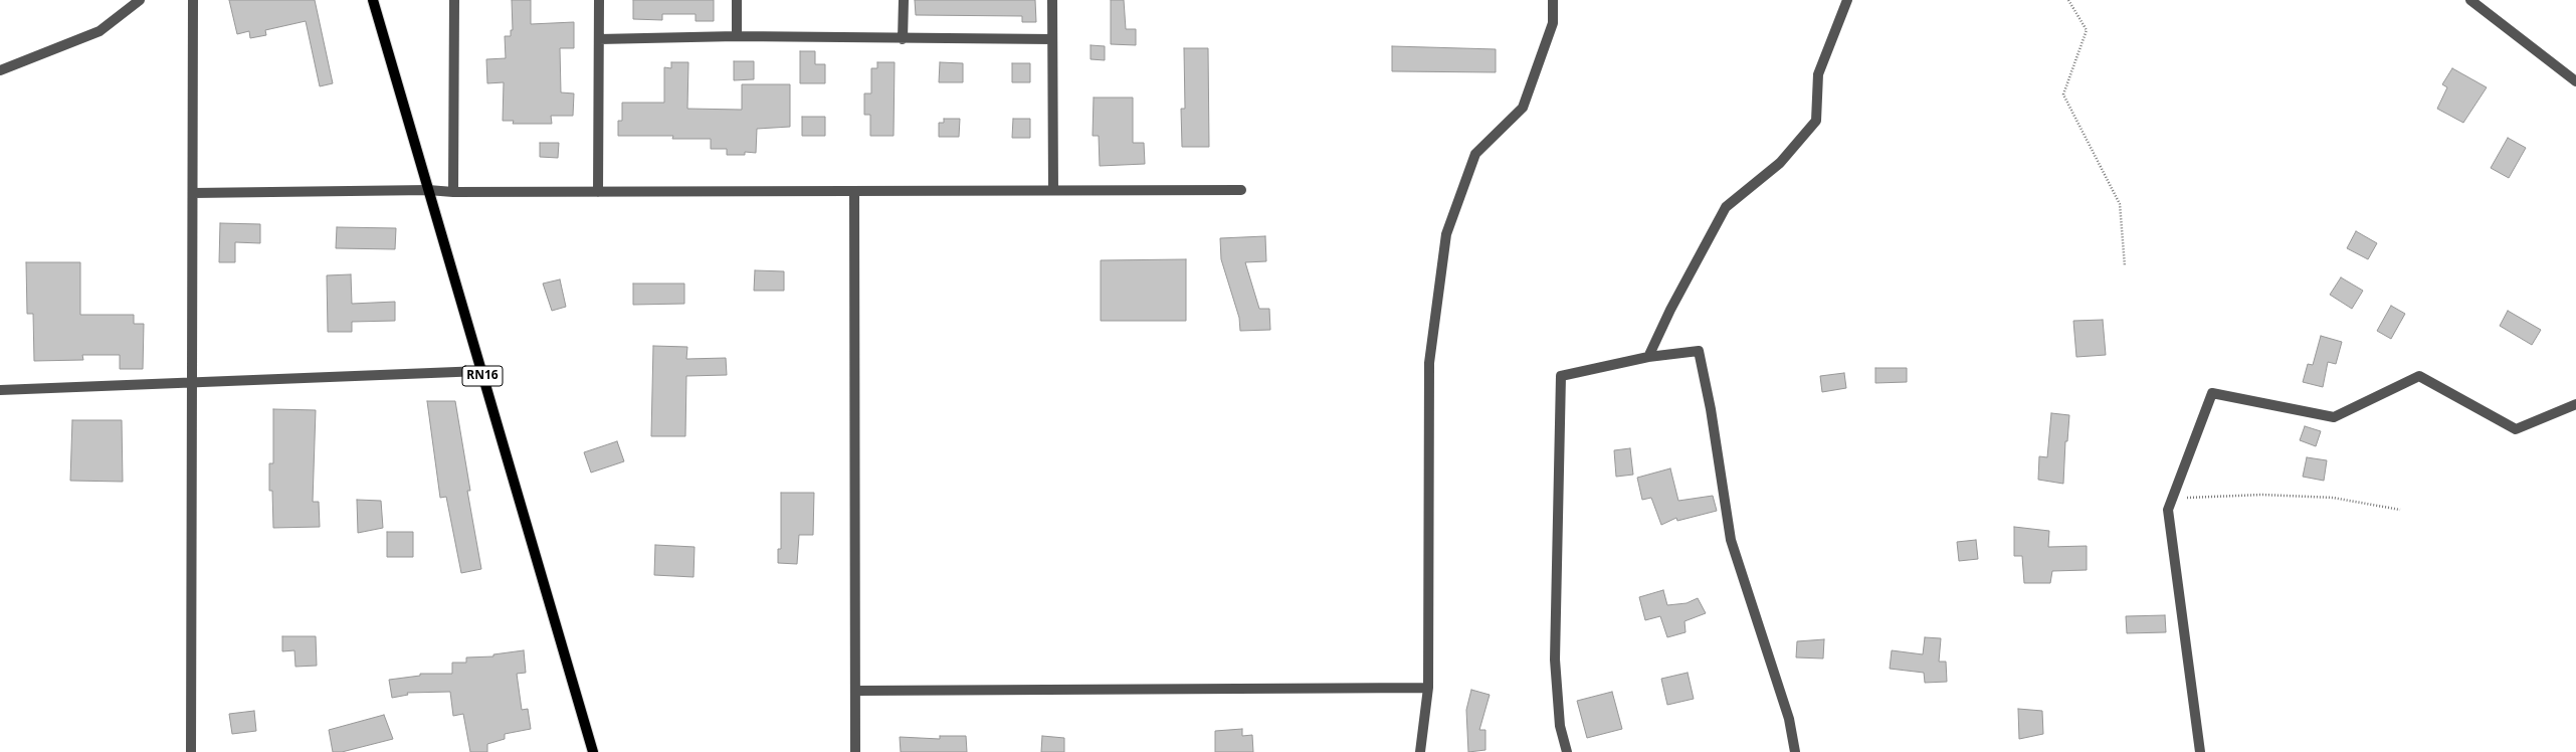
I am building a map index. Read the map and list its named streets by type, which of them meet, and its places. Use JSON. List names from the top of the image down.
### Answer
{
  "streets": {
    "main road": ["RN16"]
  }
}
